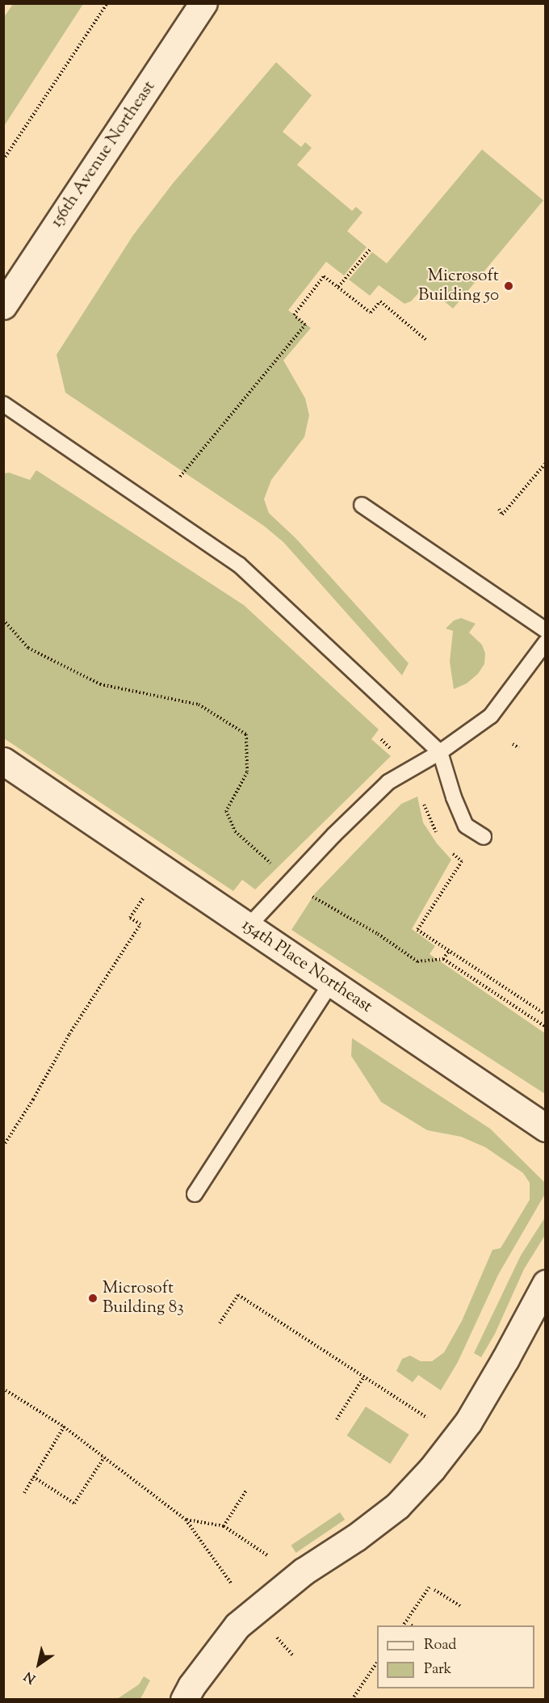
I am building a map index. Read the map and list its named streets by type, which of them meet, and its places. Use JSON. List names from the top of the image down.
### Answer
{
  "streets": {
    "street": ["156th Avenue Northeast", "154th Place Northeast"]
  },
  "places": ["Microsoft Building 50", "Microsoft Building 83"],
  "legend": ["Road", "Park"],
  "north": "bottom left"
}
